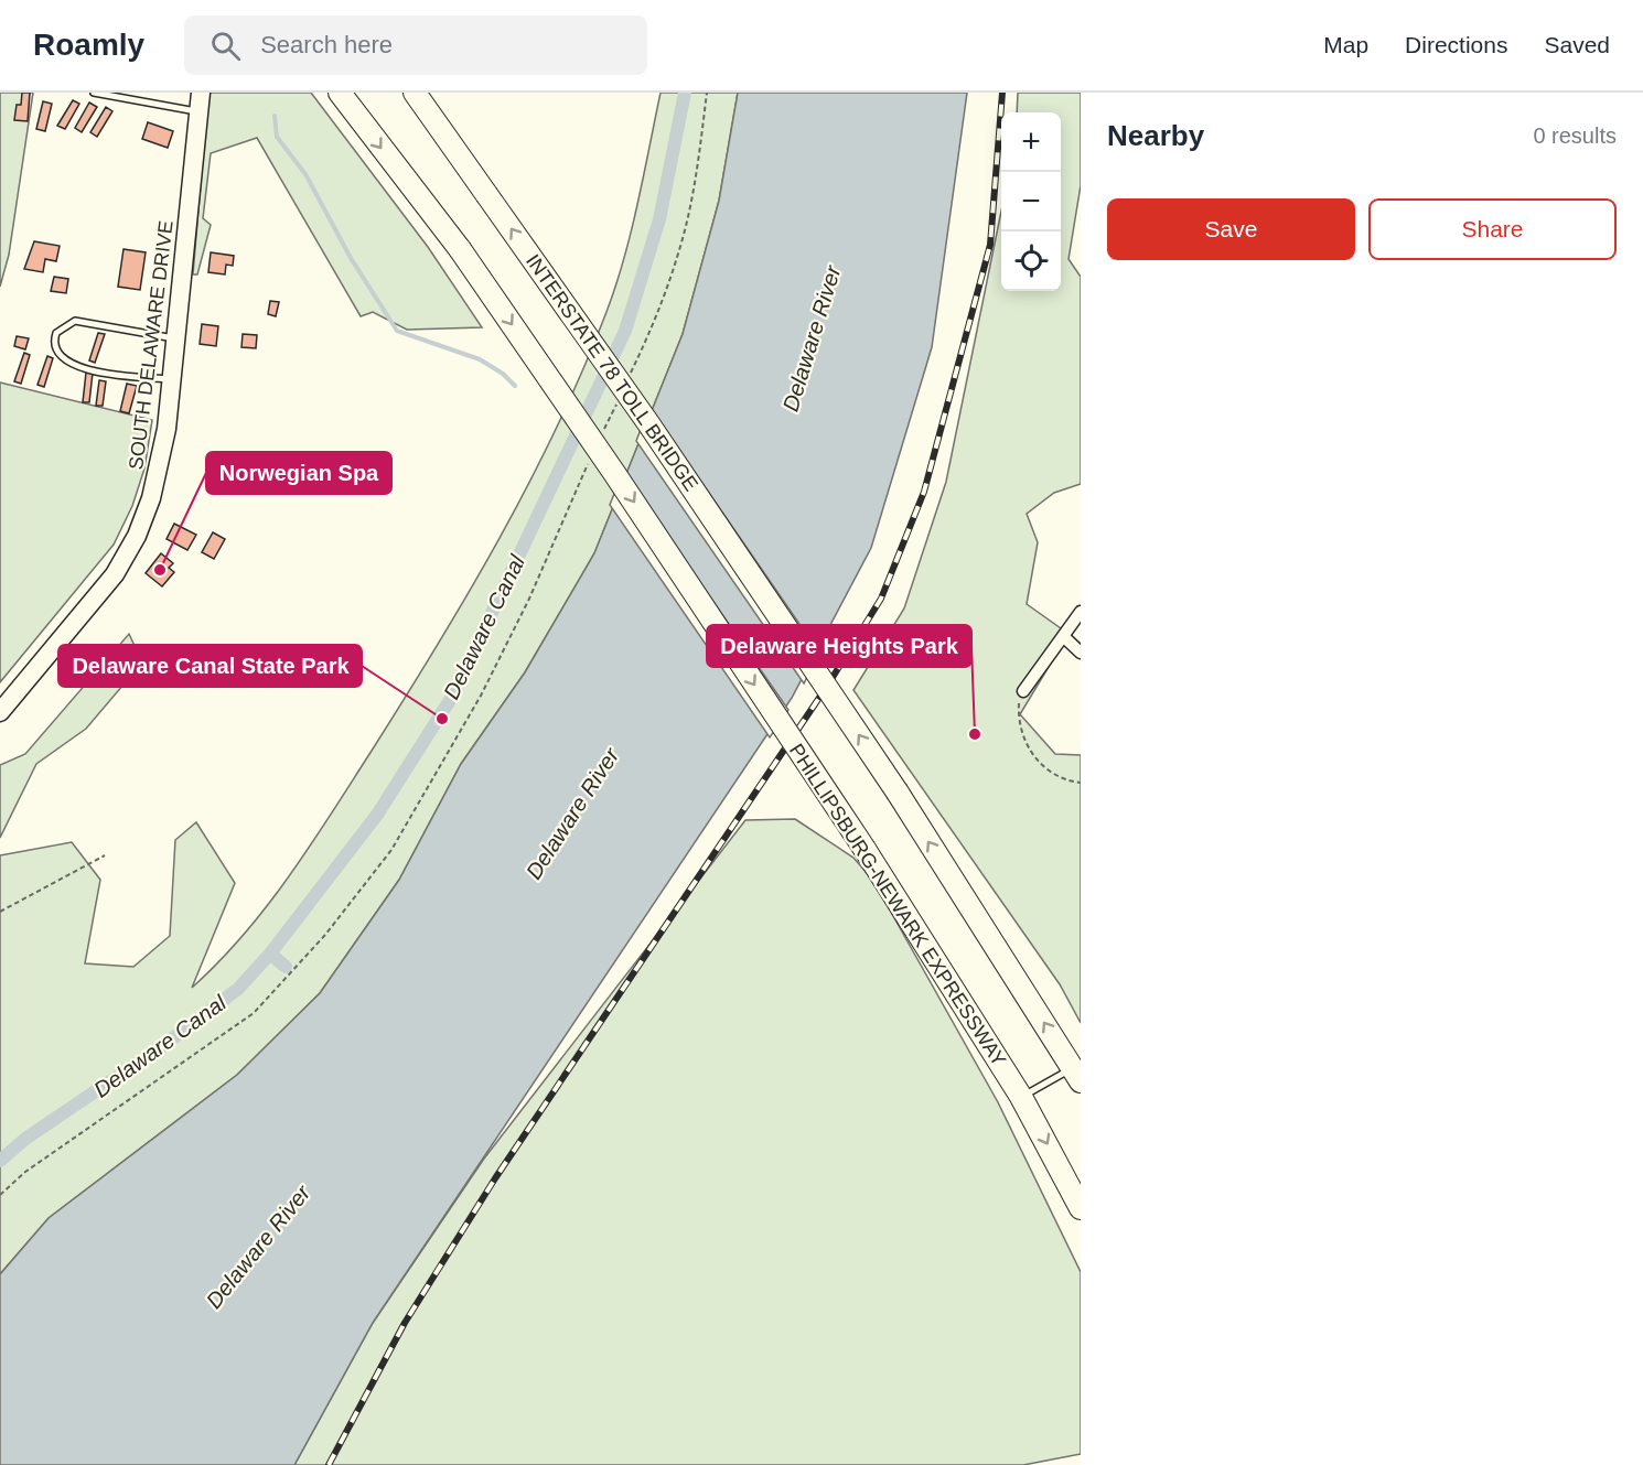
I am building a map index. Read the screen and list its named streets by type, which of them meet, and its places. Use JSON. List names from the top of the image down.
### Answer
{
  "streets": {
    "highway": ["SOUTH DELAWARE DRIVE", "INTERSTATE 78 TOLL BRIDGE", "PHILLIPSBURG-NEWARK EXPRESSWAY"]
  },
  "one_way": ["INTERSTATE 78 TOLL BRIDGE", "PHILLIPSBURG-NEWARK EXPRESSWAY"],
  "water": ["Delaware River", "Delaware Canal"],
  "places": ["Norwegian Spa", "Delaware Canal State Park", "Delaware Heights Park"],
  "page": {
    "header": "Roamly",
    "search": "Search here",
    "nav": ["Map", "Directions", "Saved"],
    "heading": ["Nearby", "0 results"],
    "map_buttons": ["+", "−"],
    "buttons": ["Save", "Share"]
  }
}
